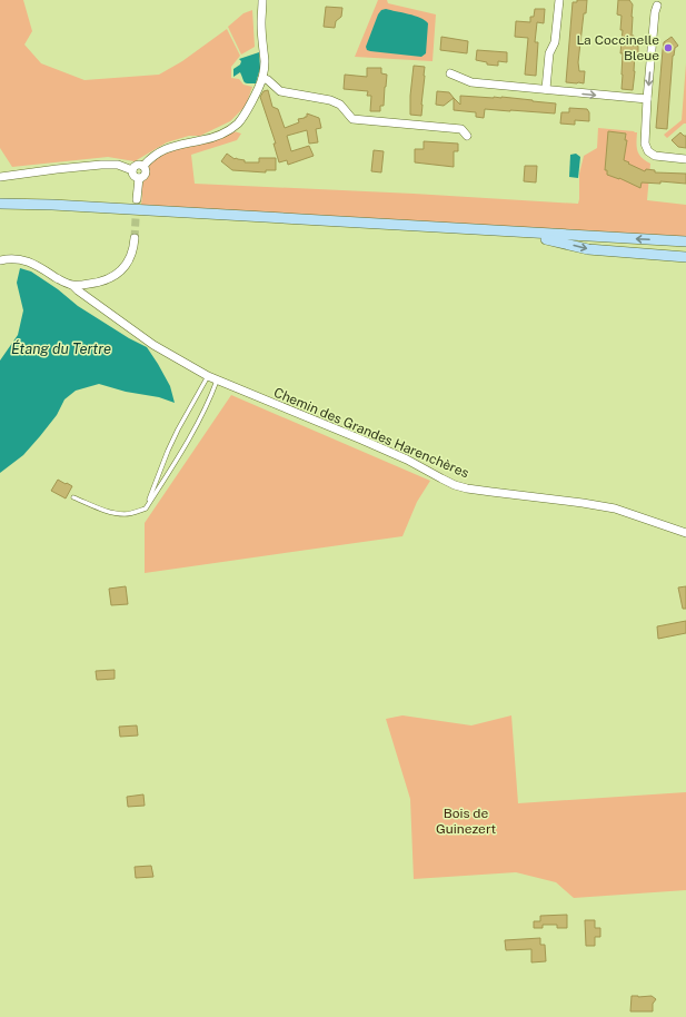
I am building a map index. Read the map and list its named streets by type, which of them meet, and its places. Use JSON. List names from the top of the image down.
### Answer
{
  "streets": {
    "street": ["Chemin des Grandes Harenchères"]
  },
  "water": ["Étang du Tertre"],
  "parks": ["Bois de Guinezert"],
  "places": ["La Coccinelle Bleue"]
}
